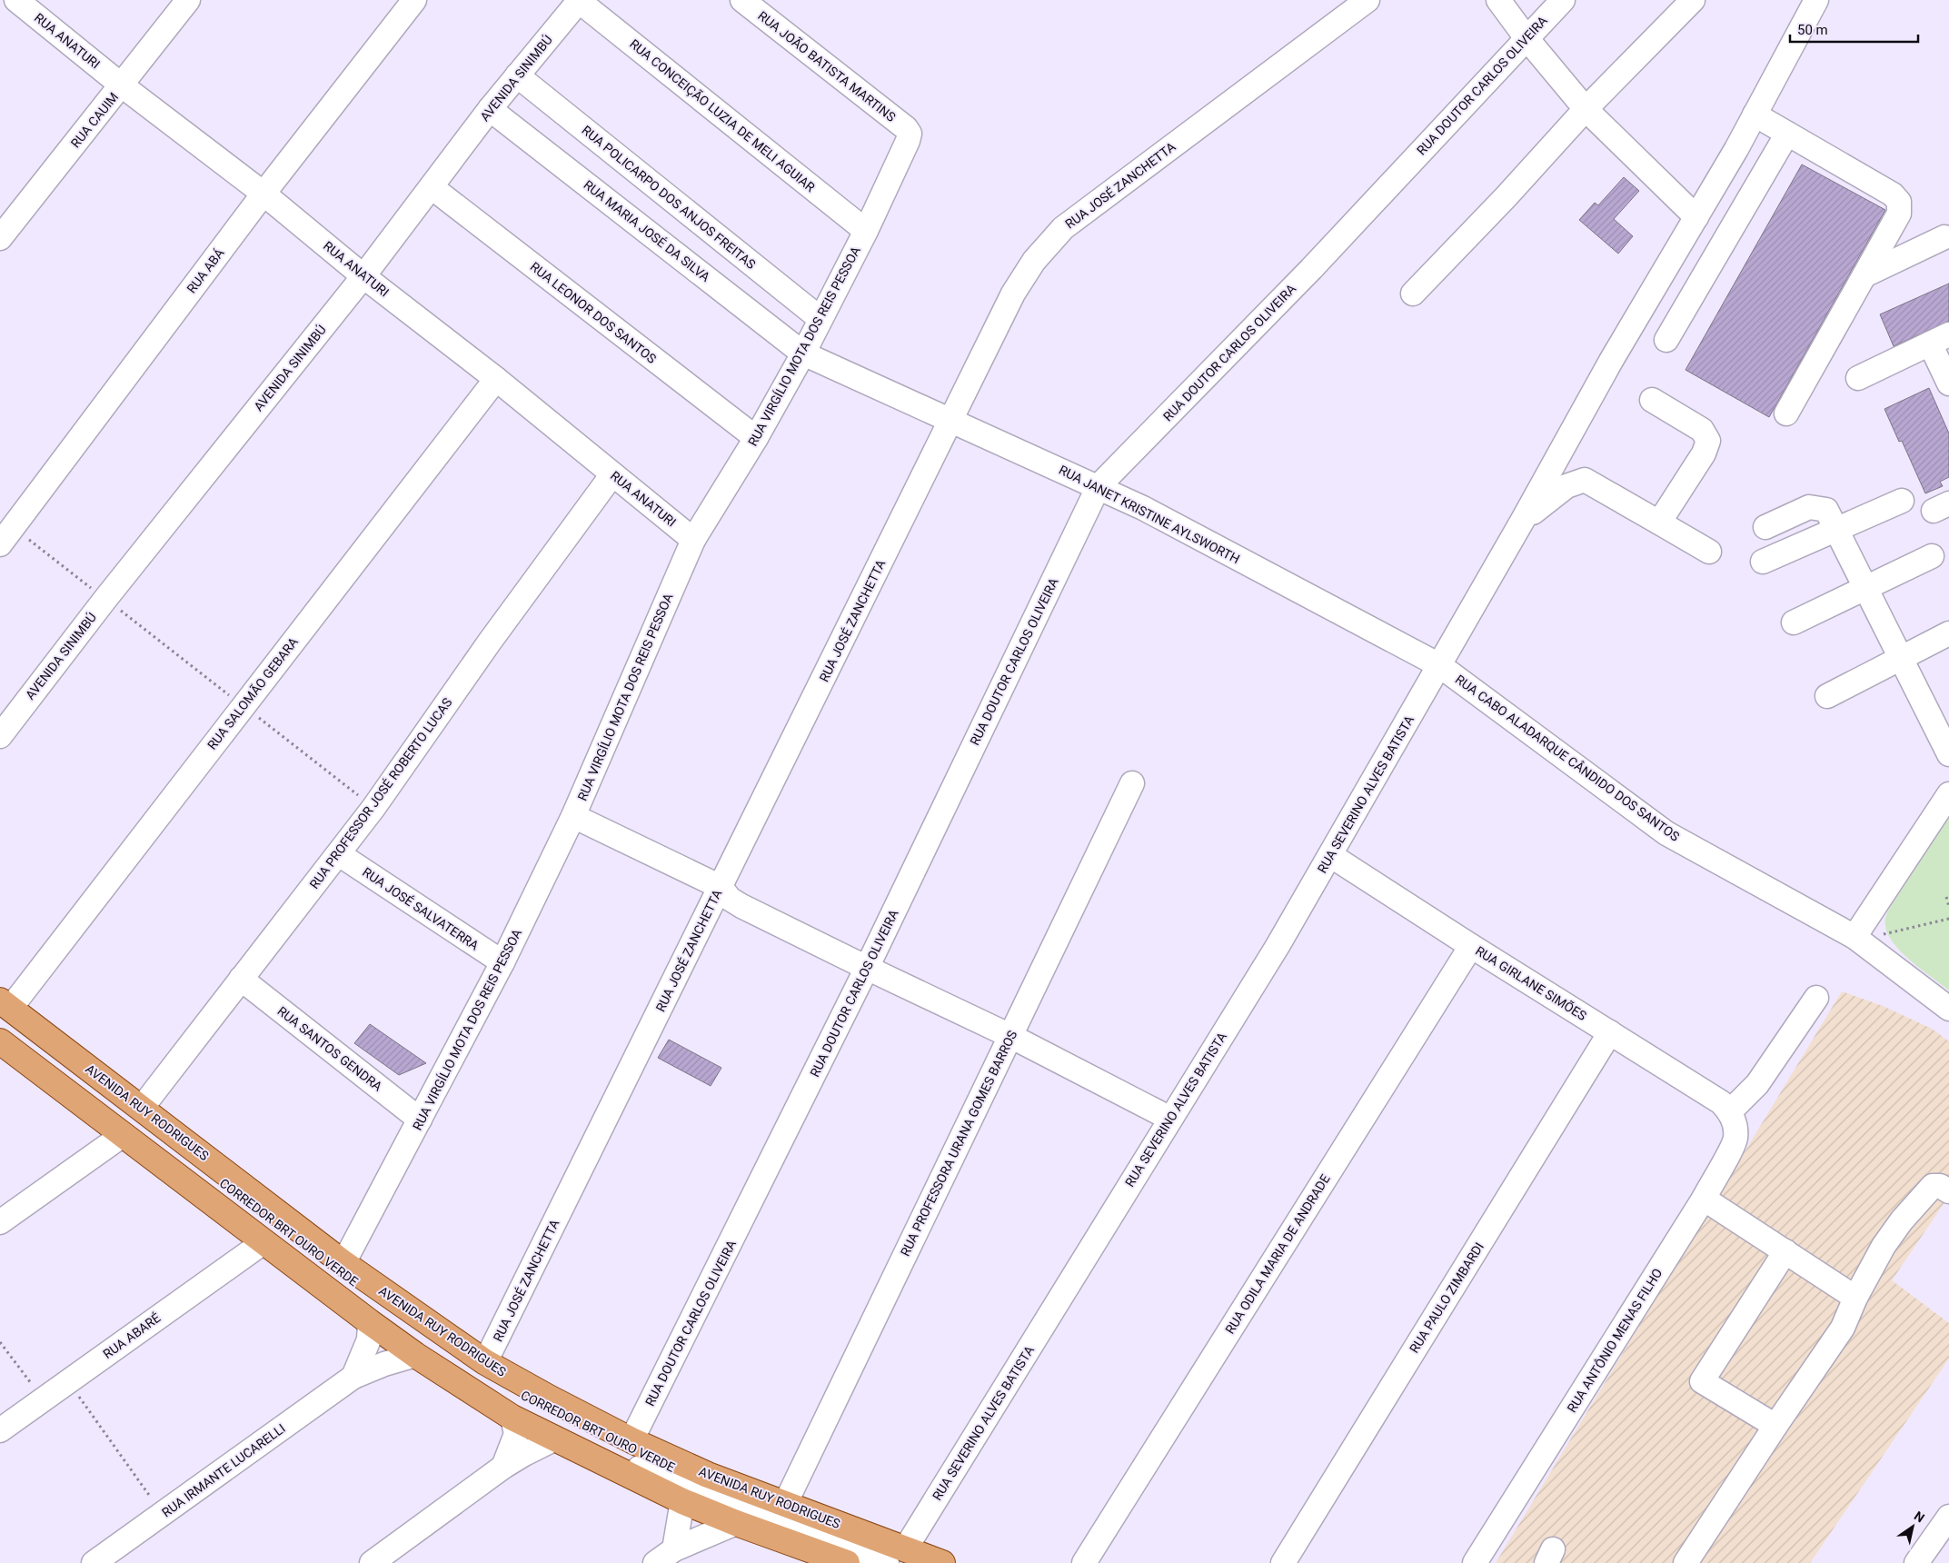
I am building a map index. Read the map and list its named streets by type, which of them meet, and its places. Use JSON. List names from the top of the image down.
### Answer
{
  "streets": {
    "main road": ["AVENIDA RUY RODRIGUES"],
    "street": [
      "RUA ANATURI",
      "RUA JOÃO BATISTA MARTINS",
      "AVENIDA SINIMBÚ",
      "RUA DOUTOR CARLOS OLIVEIRA",
      "RUA CONCEIÇÃO LUZIA DE MELI AGUIAR",
      "RUA CAUIM",
      "RUA JOSÉ ZANCHETTA",
      "RUA POLICARPO DOS ANJOS FREITAS",
      "RUA MARIA JOSÉ DA SILVA",
      "RUA ABÁ",
      "RUA LEONOR DOS SANTOS",
      "RUA VIRGÍLIO MOTA DOS REIS PESSOA",
      "RUA JANET KRISTINE AYLSWORTH",
      "RUA SALOMÃO GEBARA",
      "RUA CABO ALADARQUE CÂNDIDO DOS SANTOS",
      "RUA PROFESSOR JOSÉ ROBERTO LUCAS",
      "RUA SEVERINO ALVES BATISTA",
      "RUA JOSÉ SALVATERRA",
      "RUA GIRLANE SIMÕES",
      "RUA SANTOS GENDRA",
      "RUA PROFESSORA URANA GOMES BARROS",
      "CORREDOR BRT OURO VERDE",
      "RUA ODILA MARIA DE ANDRADE",
      "RUA PAULO ZIMBARDI",
      "RUA ABARÉ",
      "RUA ANTÔNIO MENAS FILHO",
      "RUA IRMANTE LUCARELLI"
    ]
  },
  "crossings": [
    ["RUA ANATURI", "AVENIDA SINIMBÚ"],
    ["RUA ANATURI", "RUA CAUIM"],
    ["RUA ANATURI", "RUA ABÁ"],
    ["RUA ANATURI", "RUA VIRGÍLIO MOTA DOS REIS PESSOA"],
    ["RUA ANATURI", "RUA SALOMÃO GEBARA"],
    ["RUA ANATURI", "RUA PROFESSOR JOSÉ ROBERTO LUCAS"],
    ["RUA JOÃO BATISTA MARTINS", "RUA VIRGÍLIO MOTA DOS REIS PESSOA"],
    ["AVENIDA SINIMBÚ", "RUA CONCEIÇÃO LUZIA DE MELI AGUIAR"],
    ["AVENIDA SINIMBÚ", "RUA POLICARPO DOS ANJOS FREITAS"],
    ["AVENIDA SINIMBÚ", "RUA MARIA JOSÉ DA SILVA"],
    ["AVENIDA SINIMBÚ", "RUA LEONOR DOS SANTOS"],
    ["RUA DOUTOR CARLOS OLIVEIRA", "RUA JANET KRISTINE AYLSWORTH"],
    ["RUA DOUTOR CARLOS OLIVEIRA", "AVENIDA RUY RODRIGUES"],
    ["RUA CONCEIÇÃO LUZIA DE MELI AGUIAR", "RUA VIRGÍLIO MOTA DOS REIS PESSOA"],
    ["RUA JOSÉ ZANCHETTA", "RUA JANET KRISTINE AYLSWORTH"],
    ["RUA JOSÉ ZANCHETTA", "AVENIDA RUY RODRIGUES"],
    ["RUA POLICARPO DOS ANJOS FREITAS", "RUA VIRGÍLIO MOTA DOS REIS PESSOA"],
    ["RUA MARIA JOSÉ DA SILVA", "RUA VIRGÍLIO MOTA DOS REIS PESSOA"],
    ["RUA MARIA JOSÉ DA SILVA", "RUA JANET KRISTINE AYLSWORTH"],
    ["RUA LEONOR DOS SANTOS", "RUA VIRGÍLIO MOTA DOS REIS PESSOA"],
    ["RUA VIRGÍLIO MOTA DOS REIS PESSOA", "RUA JANET KRISTINE AYLSWORTH"],
    ["RUA VIRGÍLIO MOTA DOS REIS PESSOA", "RUA JOSÉ SALVATERRA"],
    ["RUA VIRGÍLIO MOTA DOS REIS PESSOA", "RUA SANTOS GENDRA"],
    ["RUA VIRGÍLIO MOTA DOS REIS PESSOA", "AVENIDA RUY RODRIGUES"],
    ["RUA VIRGÍLIO MOTA DOS REIS PESSOA", "CORREDOR BRT OURO VERDE"],
    ["RUA JANET KRISTINE AYLSWORTH", "RUA CABO ALADARQUE CÂNDIDO DOS SANTOS"],
    ["RUA JANET KRISTINE AYLSWORTH", "RUA SEVERINO ALVES BATISTA"],
    ["RUA SALOMÃO GEBARA", "AVENIDA RUY RODRIGUES"],
    ["RUA SALOMÃO GEBARA", "CORREDOR BRT OURO VERDE"],
    ["RUA CABO ALADARQUE CÂNDIDO DOS SANTOS", "RUA SEVERINO ALVES BATISTA"],
    ["RUA PROFESSOR JOSÉ ROBERTO LUCAS", "RUA JOSÉ SALVATERRA"],
    ["RUA PROFESSOR JOSÉ ROBERTO LUCAS", "RUA SANTOS GENDRA"],
    ["RUA PROFESSOR JOSÉ ROBERTO LUCAS", "AVENIDA RUY RODRIGUES"],
    ["RUA SEVERINO ALVES BATISTA", "RUA GIRLANE SIMÕES"],
    ["RUA SEVERINO ALVES BATISTA", "AVENIDA RUY RODRIGUES"],
    ["RUA SEVERINO ALVES BATISTA", "CORREDOR BRT OURO VERDE"],
    ["RUA GIRLANE SIMÕES", "RUA ODILA MARIA DE ANDRADE"],
    ["RUA GIRLANE SIMÕES", "RUA PAULO ZIMBARDI"],
    ["RUA GIRLANE SIMÕES", "RUA ANTÔNIO MENAS FILHO"],
    ["AVENIDA RUY RODRIGUES", "RUA PROFESSORA URANA GOMES BARROS"],
    ["AVENIDA RUY RODRIGUES", "CORREDOR BRT OURO VERDE"],
    ["AVENIDA RUY RODRIGUES", "RUA ABARÉ"],
    ["AVENIDA RUY RODRIGUES", "RUA IRMANTE LUCARELLI"]
  ],
  "scale_bar": "50 m",
  "north": "top right"
}
